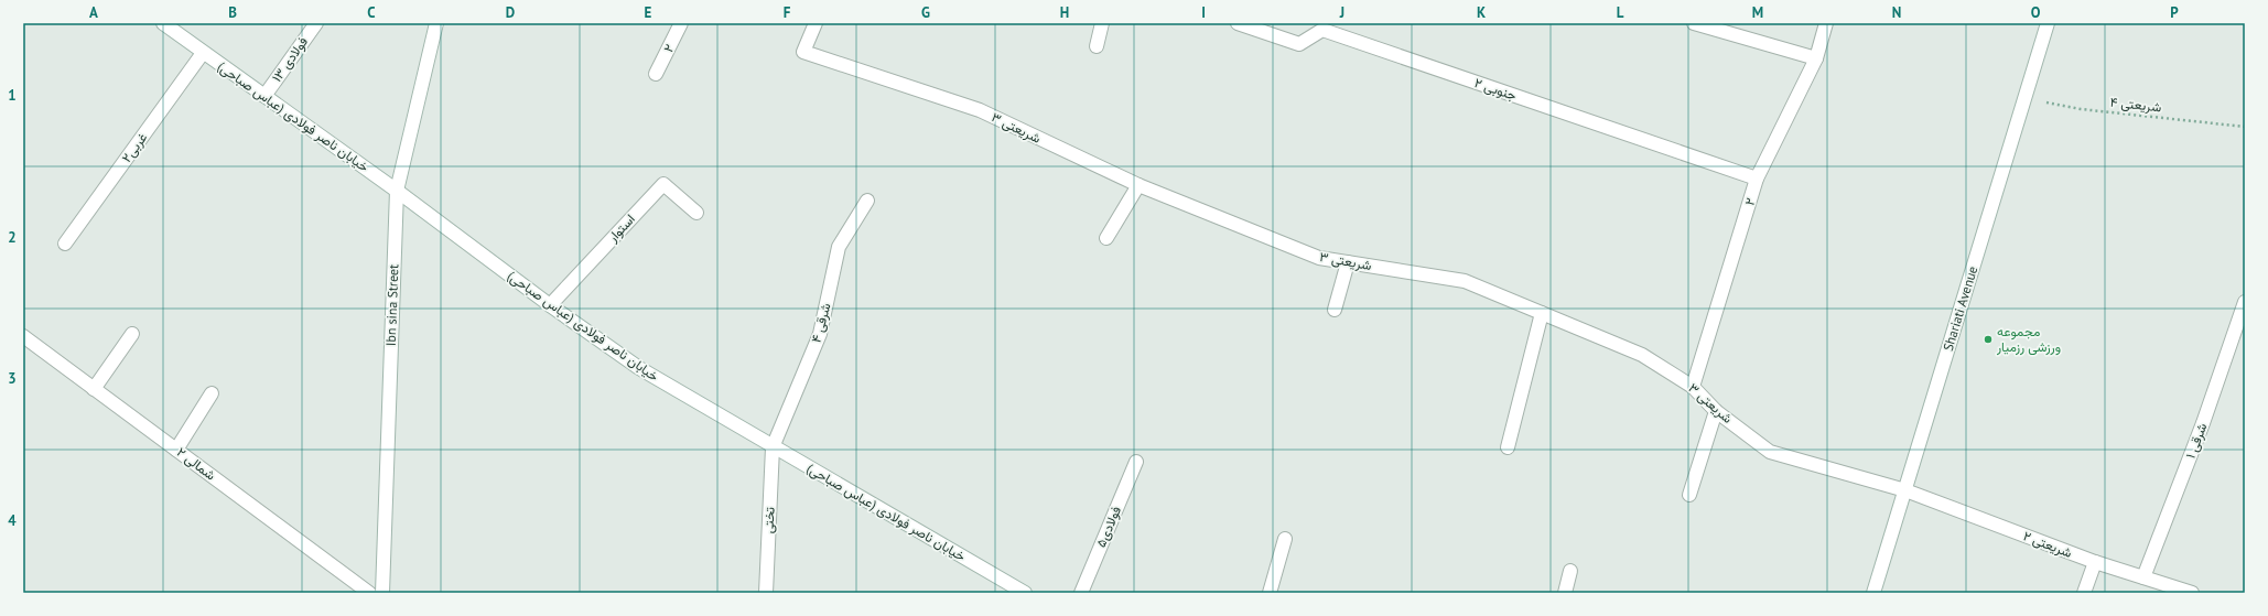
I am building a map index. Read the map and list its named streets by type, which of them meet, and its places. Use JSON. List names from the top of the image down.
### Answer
{
  "streets": {
    "street": [
      "۲",
      "فولادی ۱۳",
      "۲ جنوبی",
      "خیابان ناصر فولادی (عباس صباحی)",
      "شریعتی ۳",
      "غربی۲",
      "استوار",
      "Ibn sina Street",
      "Shariati Avenue",
      "۴ شرقی",
      "۱ شرقی",
      "۲ شمالی",
      "تختی",
      "فولادی۵",
      "شریعتی ۲"
    ],
    "path": ["شریعتی ۴"]
  },
  "crossings": [
    ["۲", "۲ جنوبی"],
    ["۲", "شریعتی ۳"],
    ["فولادی ۱۳", "خیابان ناصر فولادی (عباس صباحی)"],
    ["شریعتی ۴", "Shariati Avenue"],
    ["خیابان ناصر فولادی (عباس صباحی)", "غربی۲"],
    ["خیابان ناصر فولادی (عباس صباحی)", "استوار"],
    ["خیابان ناصر فولادی (عباس صباحی)", "Ibn sina Street"],
    ["خیابان ناصر فولادی (عباس صباحی)", "۴ شرقی"],
    ["خیابان ناصر فولادی (عباس صباحی)", "تختی"],
    ["شریعتی ۳", "Shariati Avenue"],
    ["شریعتی ۳", "شریعتی ۲"],
    ["Shariati Avenue", "شریعتی ۲"],
    ["۴ شرقی", "تختی"],
    ["۱ شرقی", "شریعتی ۲"]
  ],
  "places": ["مجموعه ورزشی رزمیار"],
  "grid": {
    "columns": [
      "A",
      "B",
      "C",
      "D",
      "E",
      "F",
      "G",
      "H",
      "I",
      "J",
      "K",
      "L",
      "M",
      "N",
      "O",
      "P"
    ],
    "rows": [
      "1",
      "2",
      "3",
      "4"
    ]
  }
}
